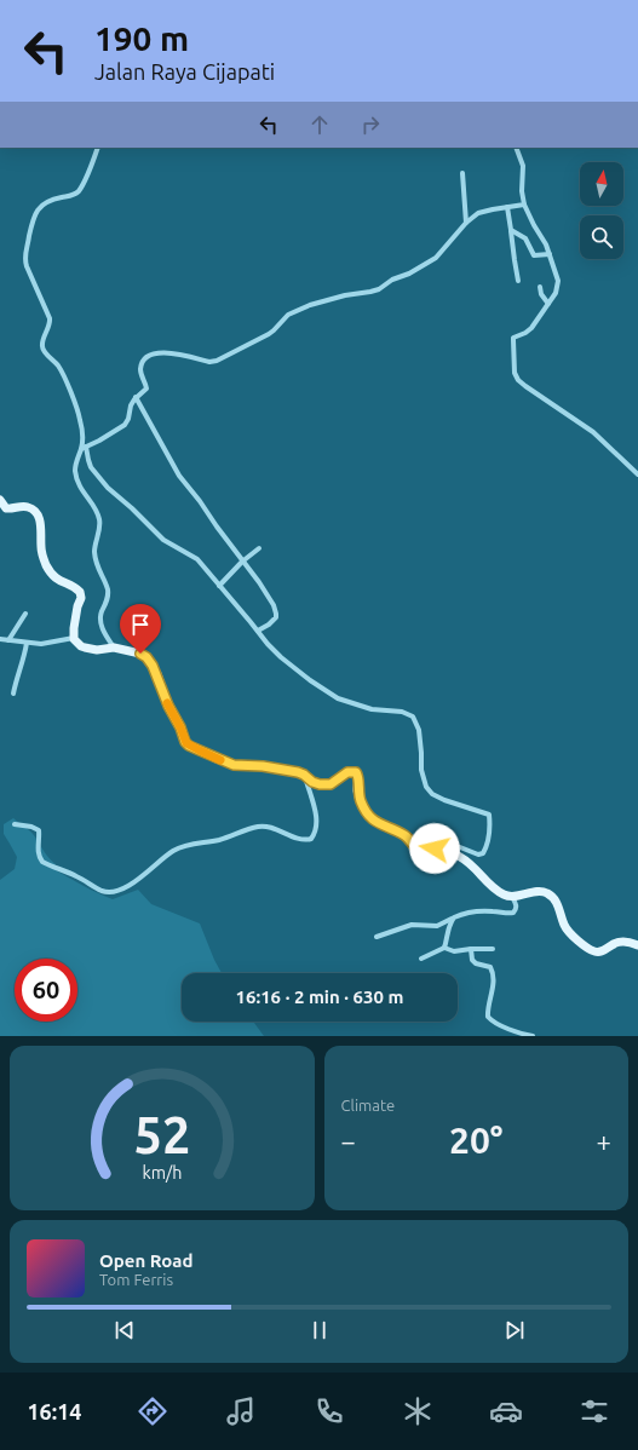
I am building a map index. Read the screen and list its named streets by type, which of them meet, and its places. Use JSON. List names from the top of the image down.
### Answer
{
  "north": "top",
  "page": {
    "turn": ["190 m", "Jalan Raya Cijapati"],
    "limit": "60",
    "trip": "16:16 · 2 min · 630 m",
    "tile": "Climate",
    "heat": ["−", "20°", "+"],
    "song": ["Open Road", "Tom Ferris"],
    "tabs": "16:14",
    "gauge": ["52", "km/h"]
  }
}
